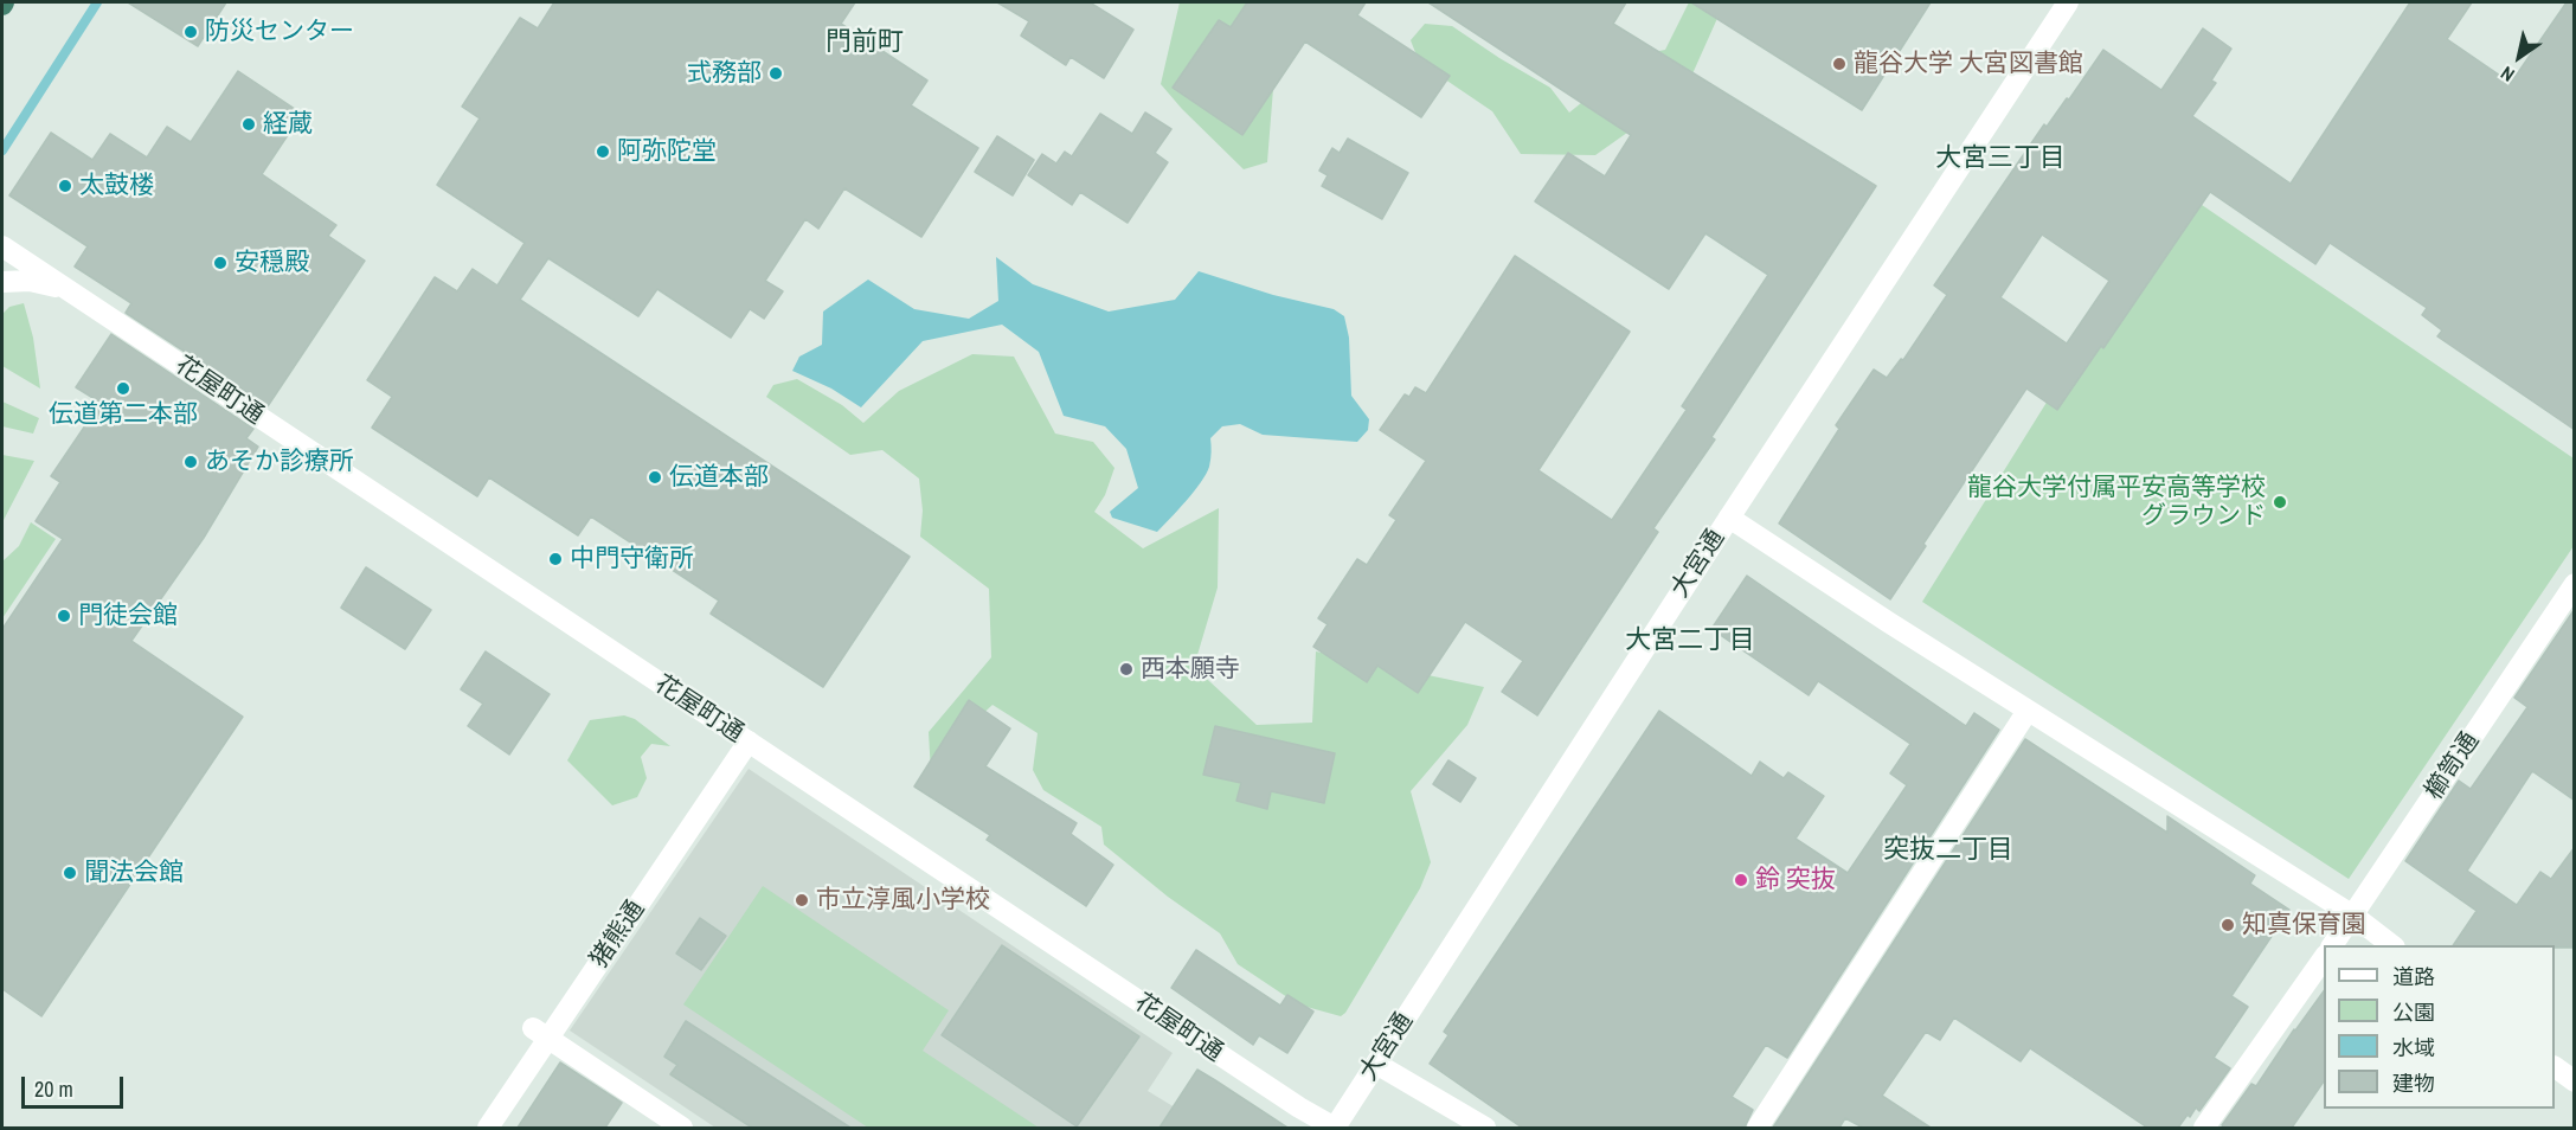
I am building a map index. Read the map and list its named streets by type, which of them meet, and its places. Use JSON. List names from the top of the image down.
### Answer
{
  "streets": {
    "street": [
      "花屋町通",
      "大宮通",
      "櫛笥通",
      "猪熊通"
    ]
  },
  "crossings": [
    ["花屋町通", "大宮通"],
    ["花屋町通", "猪熊通"]
  ],
  "districts": [
    "門前町",
    "大宮三丁目",
    "大宮二丁目",
    "突抜二丁目"
  ],
  "places": [
    "防災センター",
    "龍谷大学 大宮図書館",
    "式務部",
    "経蔵",
    "阿弥陀堂",
    "太鼓楼",
    "安穏殿",
    "伝道第二本部",
    "あそか診療所",
    "伝道本部",
    "龍谷大学付属平安高等学校 グラウンド",
    "中門守衛所",
    "門徒会館",
    "西本願寺",
    "聞法会館",
    "鈴 突抜",
    "市立淳風小学校",
    "知真保育園"
  ],
  "legend": [
    "道路",
    "公園",
    "水域",
    "建物"
  ],
  "scale_bar": "20 m",
  "north": "bottom left"
}
